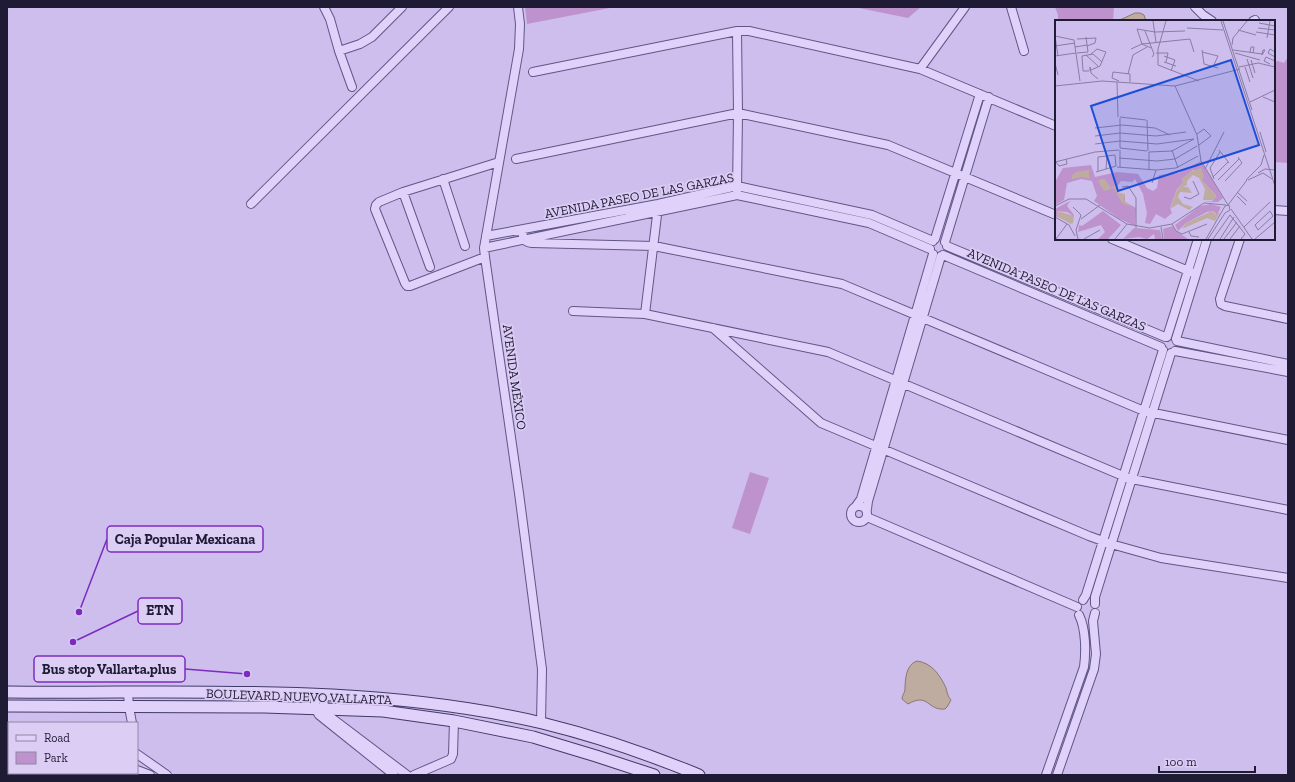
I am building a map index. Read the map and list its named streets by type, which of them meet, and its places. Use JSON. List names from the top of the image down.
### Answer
{
  "streets": {
    "main road": ["BOULEVARD NUEVO VALLARTA"],
    "street": ["AVENIDA PASEO DE LAS GARZAS", "AVENIDA MÉXICO"]
  },
  "crossings": [
    ["AVENIDA PASEO DE LAS GARZAS", "AVENIDA MÉXICO"],
    ["AVENIDA MÉXICO", "BOULEVARD NUEVO VALLARTA"]
  ],
  "places": ["Caja Popular Mexicana", "ETN", "Bus stop Vallarta.plus"],
  "legend": ["Road", "Park"],
  "scale_bar": "100 m"
}
